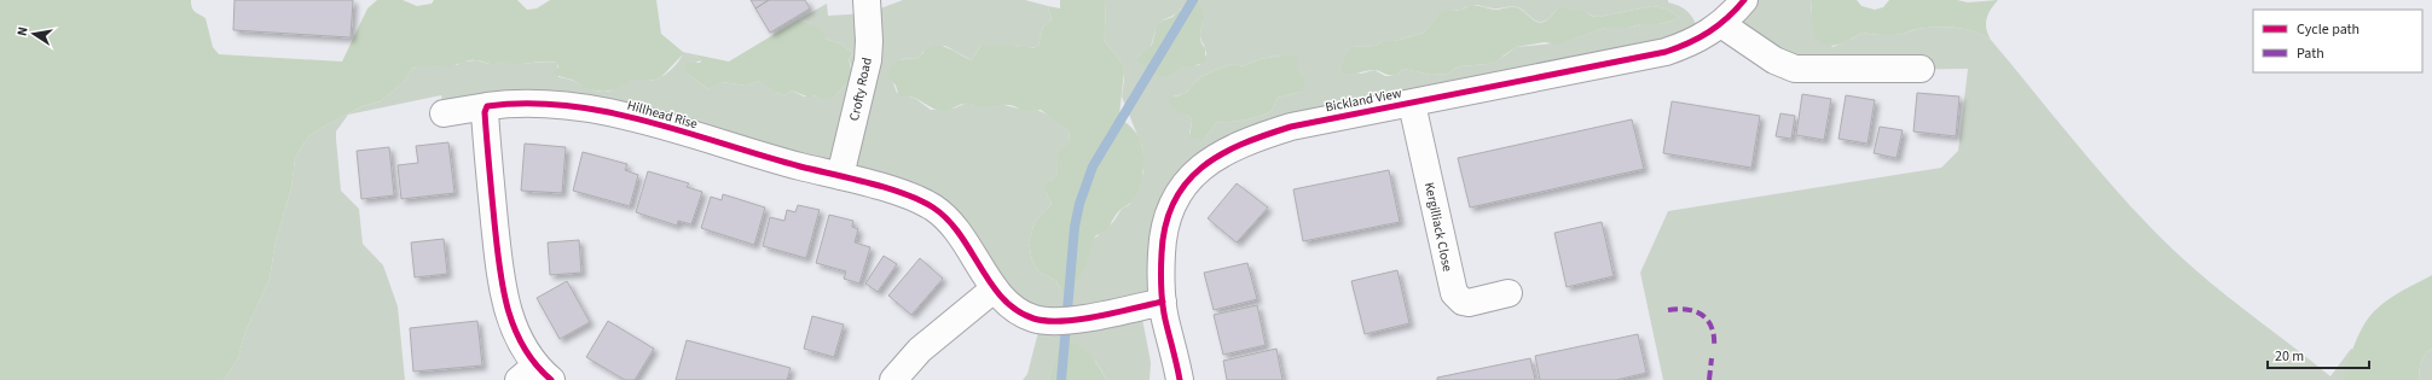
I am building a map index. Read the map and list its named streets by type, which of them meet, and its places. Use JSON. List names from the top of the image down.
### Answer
{
  "streets": {
    "street": [
      "Crofty Road",
      "Bickland View",
      "Hillhead Rise",
      "Kergilliack Close"
    ]
  },
  "crossings": [
    ["Crofty Road", "Hillhead Rise"],
    ["Bickland View", "Hillhead Rise"],
    ["Bickland View", "Kergilliack Close"]
  ],
  "legend": ["Cycle path", "Path"],
  "scale_bar": "20 m",
  "north": "left"
}
